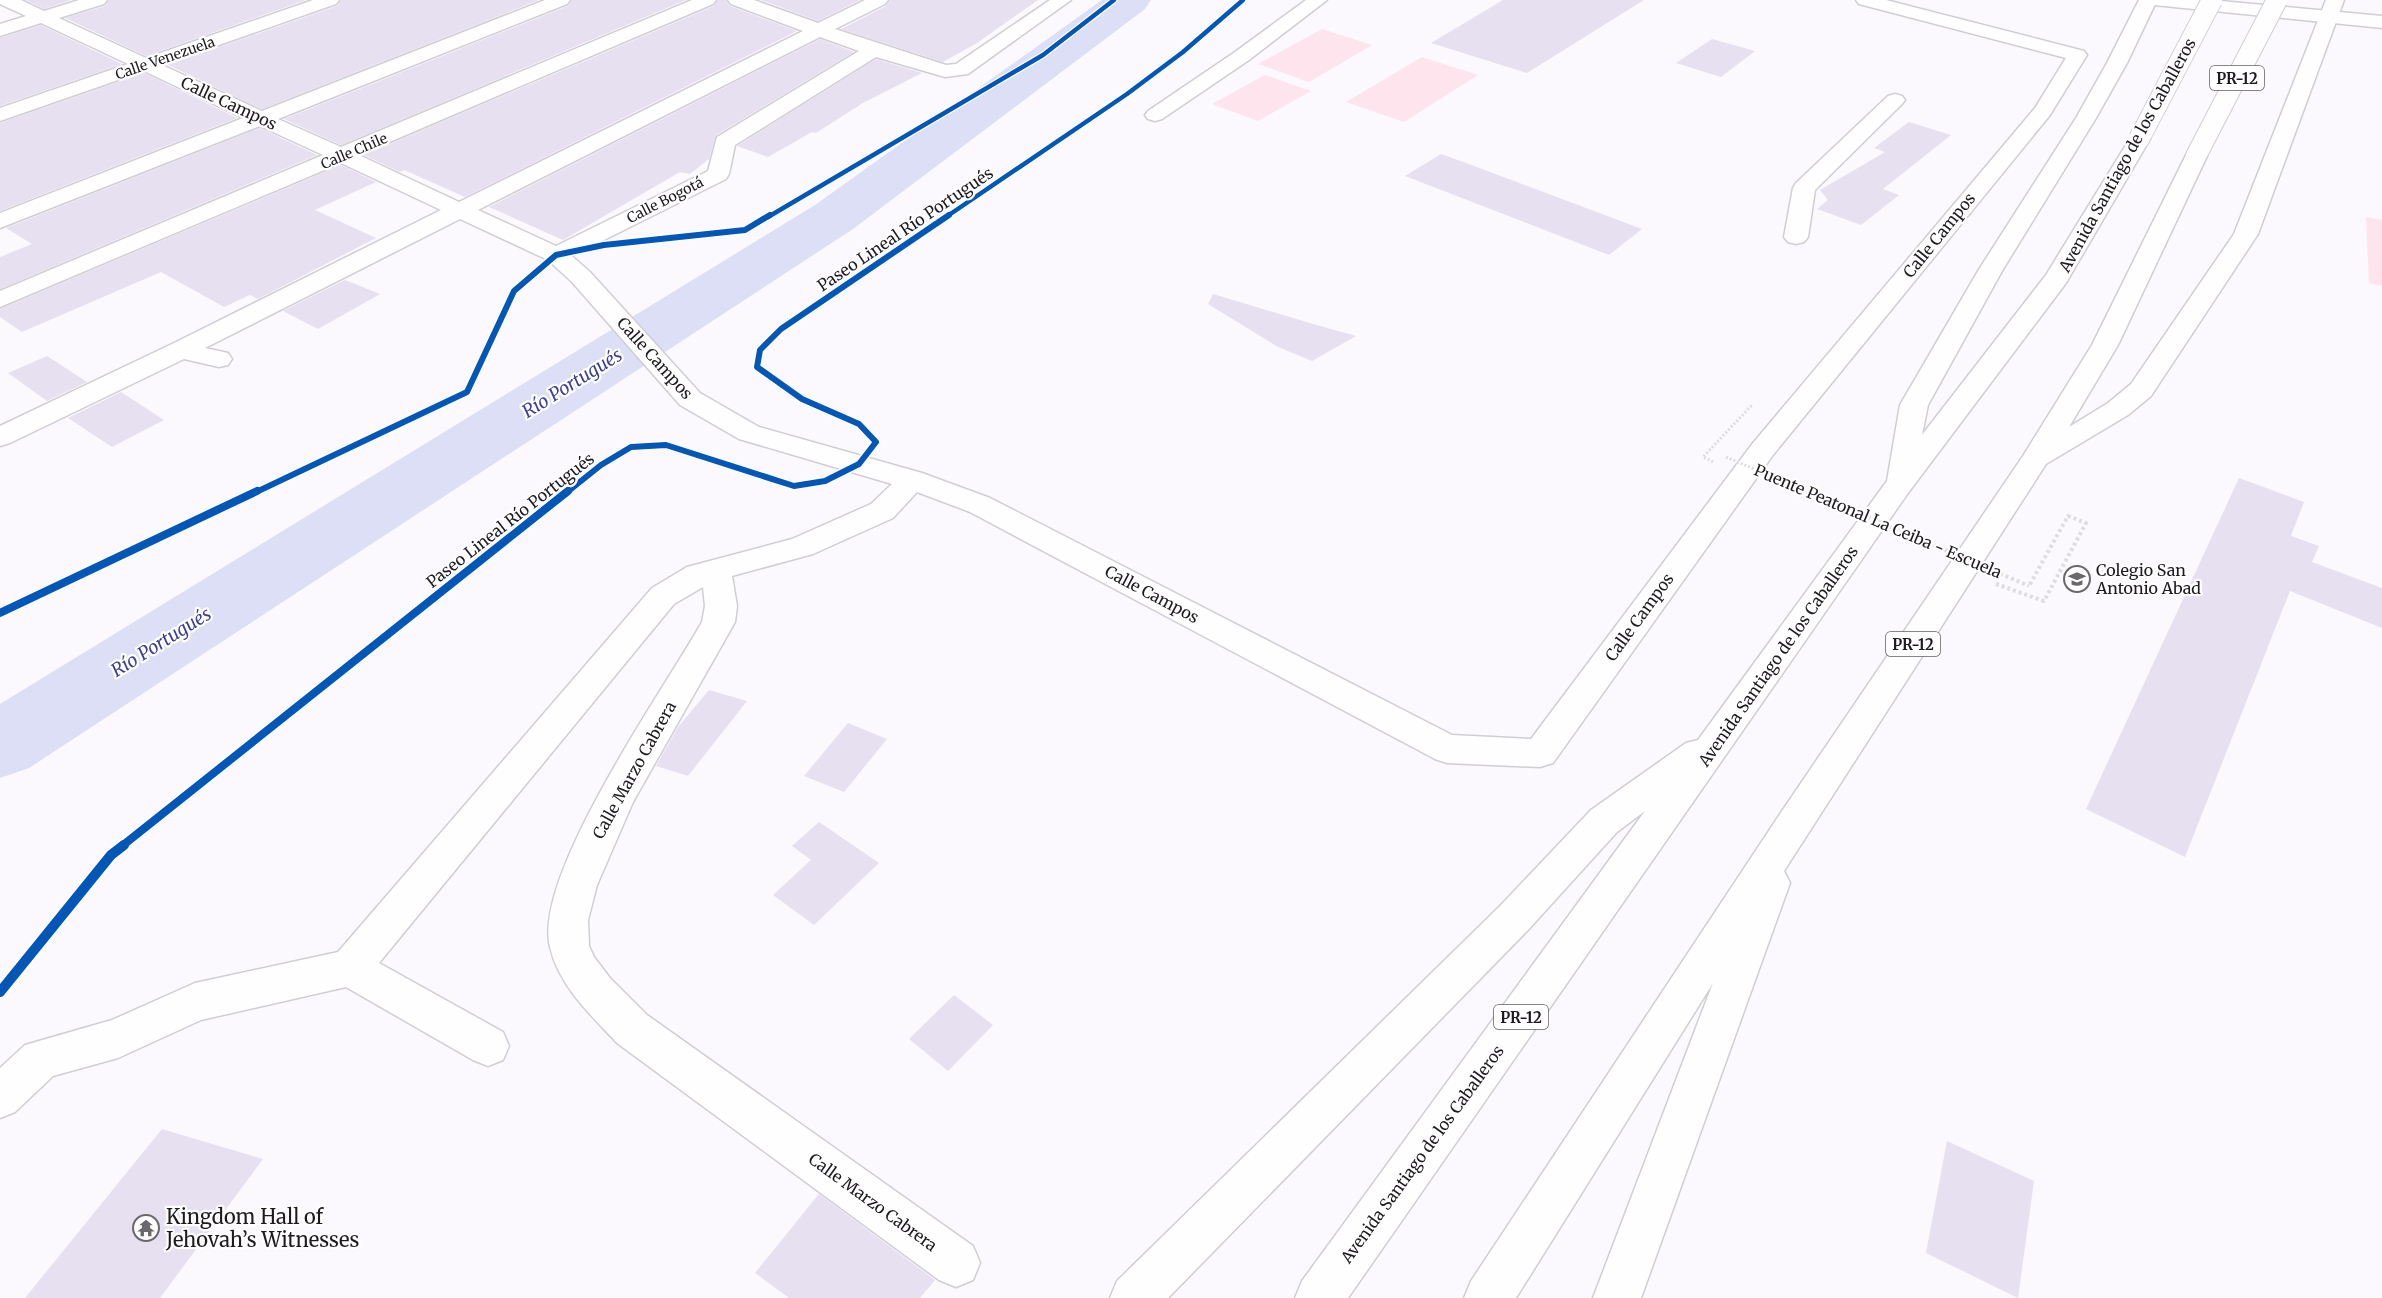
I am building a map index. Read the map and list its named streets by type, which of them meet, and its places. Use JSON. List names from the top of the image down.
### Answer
{
  "streets": {
    "main road": [
      "Calle Venezuela",
      "PR-12",
      "Calle Campos",
      "Calle Chile",
      "Avenida Santiago de los Caballeros",
      "Calle Bogotá",
      "Calle Marzo Cabrera"
    ],
    "path": ["Puente Peatonal La Ceiba - Escuela"],
    "cycle path": ["Paseo Lineal Río Portugués"]
  },
  "crossings": [
    ["Calle Venezuela", "Calle Campos"],
    ["PR-12", "Puente Peatonal La Ceiba - Escuela"],
    ["Calle Campos", "Calle Chile"],
    ["Calle Campos", "Calle Bogotá"]
  ],
  "water": ["Río Portugués"],
  "places": {
    "school or university": ["Colegio San Antonio Abad"],
    "temple": ["Kingdom Hall of Jehovah’s Witnesses"]
  }
}
